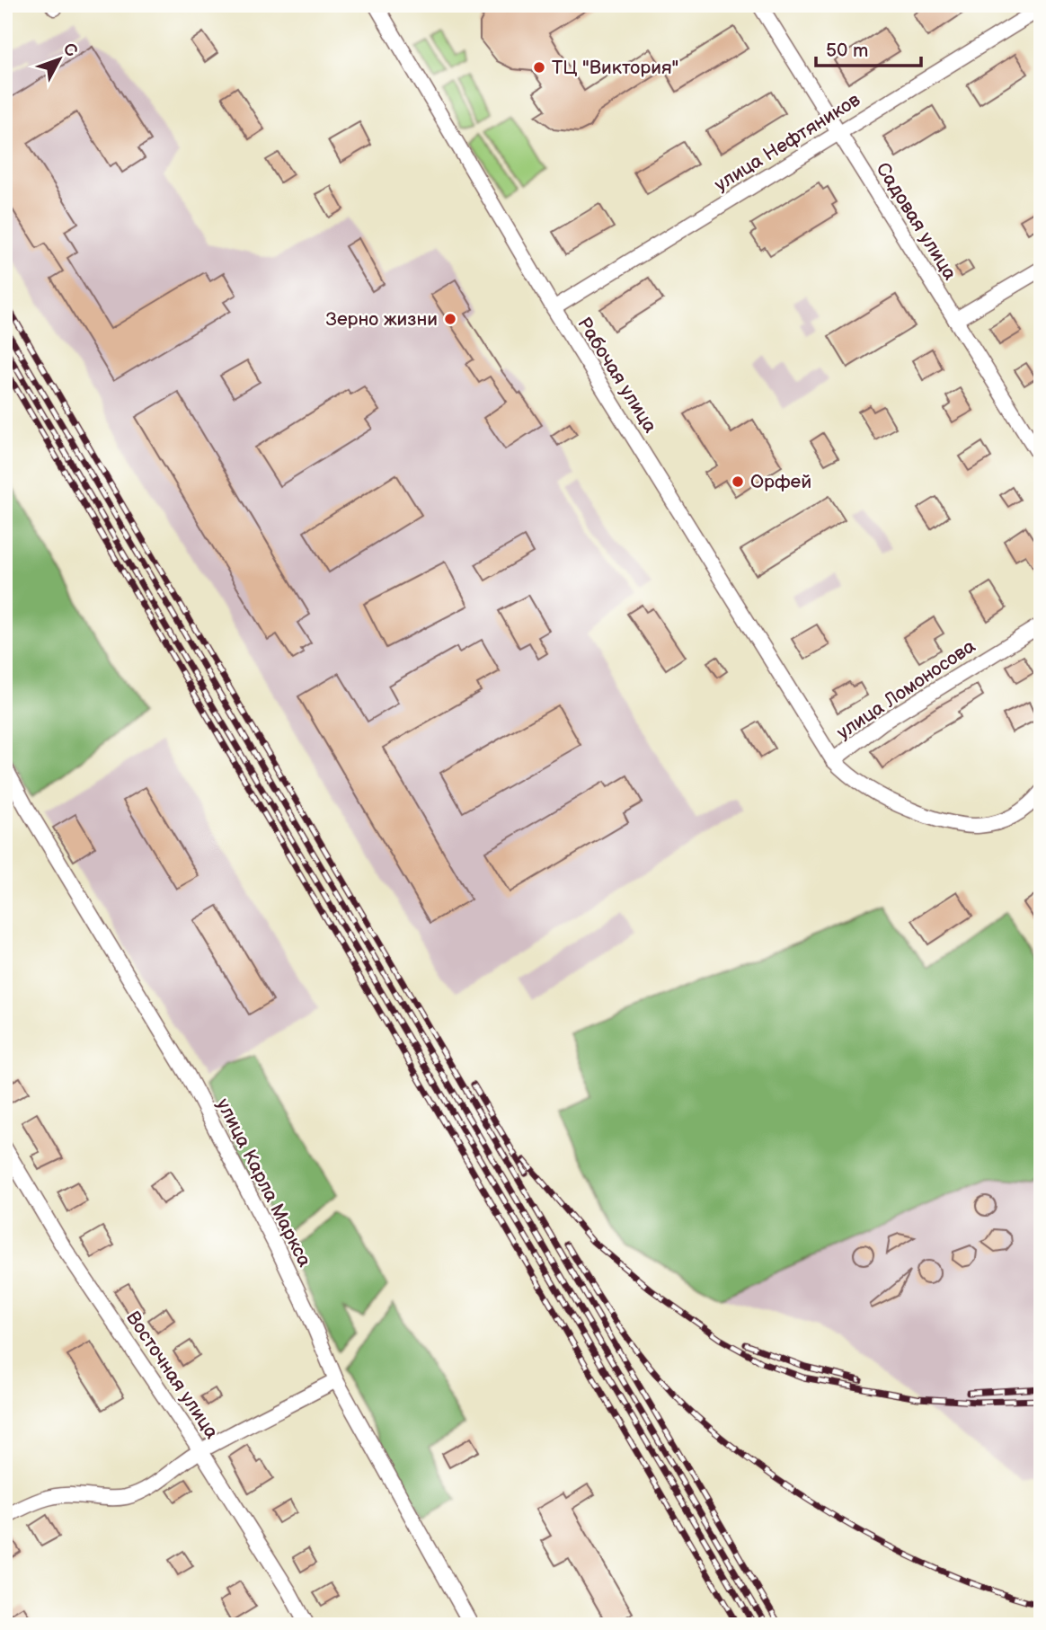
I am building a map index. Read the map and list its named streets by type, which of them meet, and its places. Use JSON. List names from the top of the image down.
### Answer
{
  "streets": {
    "street": [
      "улица Нефтяников",
      "Садовая улица",
      "Рабочая улица",
      "улица Ломоносова",
      "улица Карла Маркса",
      "Восточная улица"
    ]
  },
  "crossings": [
    ["улица Нефтяников", "Садовая улица"],
    ["улица Нефтяников", "Рабочая улица"],
    ["Рабочая улица", "улица Ломоносова"]
  ],
  "places": ["ТЦ \"Виктория\"", "Зерно жизни", "Орфей"],
  "scale_bar": "50 m",
  "north": "top right"
}
